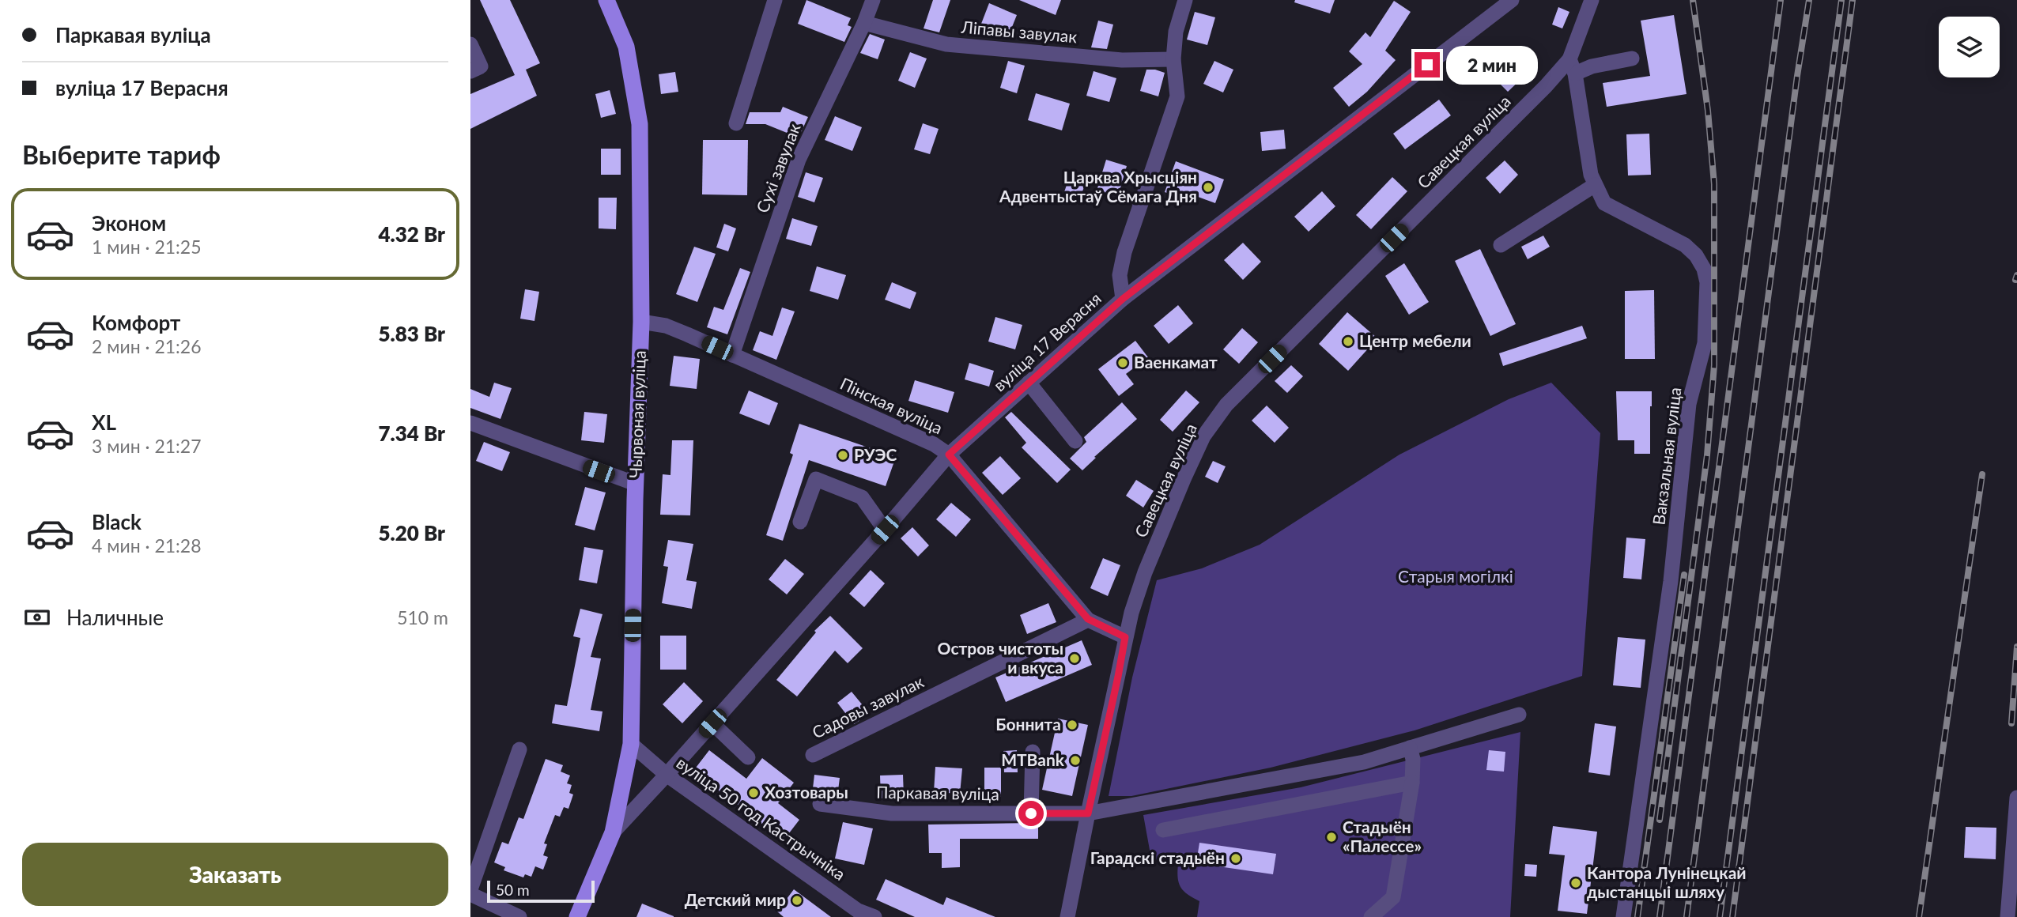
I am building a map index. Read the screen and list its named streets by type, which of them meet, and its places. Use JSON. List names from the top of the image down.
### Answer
{
  "streets": {
    "main road": ["Чырвоная вуліца"],
    "street": [
      "Ліпавы завулак",
      "Савецкая вуліца",
      "Сухі завулак",
      "вуліца 17 Верасня",
      "Пінская вуліца",
      "Вакзальная вуліца",
      "Садовы завулак",
      "Паркавая вуліца",
      "вуліца 50 год Кастрычніка"
    ]
  },
  "crossings": [
    ["Ліпавы завулак", "Сухі завулак"],
    ["Савецкая вуліца", "Пінская вуліца"],
    ["Савецкая вуліца", "Вакзальная вуліца"],
    ["Савецкая вуліца", "Паркавая вуліца"],
    ["Сухі завулак", "Пінская вуліца"],
    ["вуліца 17 Верасня", "Пінская вуліца"],
    ["вуліца 17 Верасня", "Чырвоная вуліца"],
    ["вуліца 17 Верасня", "вуліца 50 год Кастрычніка"],
    ["Пінская вуліца", "Чырвоная вуліца"],
    ["Пінская вуліца", "Садовы завулак"],
    ["Чырвоная вуліца", "вуліца 50 год Кастрычніка"]
  ],
  "parks": ["Старыя могілкі"],
  "places": [
    "Царква Хрысціян Адвентыстаў Сёмага Дня",
    "Центр мебели",
    "Ваенкамат",
    "РУЭС",
    "Остров чистоты и вкуса",
    "Боннита",
    "MTBank",
    "Хозтовары",
    "Стадыён «Палессе»",
    "Гарадскі стадыён",
    "Кантора Лунінецкай дыстанцыі шляху",
    "Детский мир"
  ],
  "scale_bar": "50 m",
  "page": {
    "banner": ["Паркавая вуліца", "вуліца 17 Верасня"],
    "bubble": "2 мин",
    "heading": "Выберите тариф",
    "list": [
      {
        "name": "Эконом",
        "note": "1 мин · 21:25",
        "value": "4.32 Br"
      },
      {
        "name": "Комфорт",
        "note": "2 мин · 21:26",
        "value": "5.83 Br"
      },
      {
        "name": "XL",
        "note": "3 мин · 21:27",
        "value": "7.34 Br"
      },
      {
        "name": "Black",
        "note": "4 мин · 21:28",
        "value": "5.20 Br"
      }
    ],
    "pay": ["Наличные", "510 m"],
    "buttons": "Заказать",
    "scale": "50 m"
  }
}
